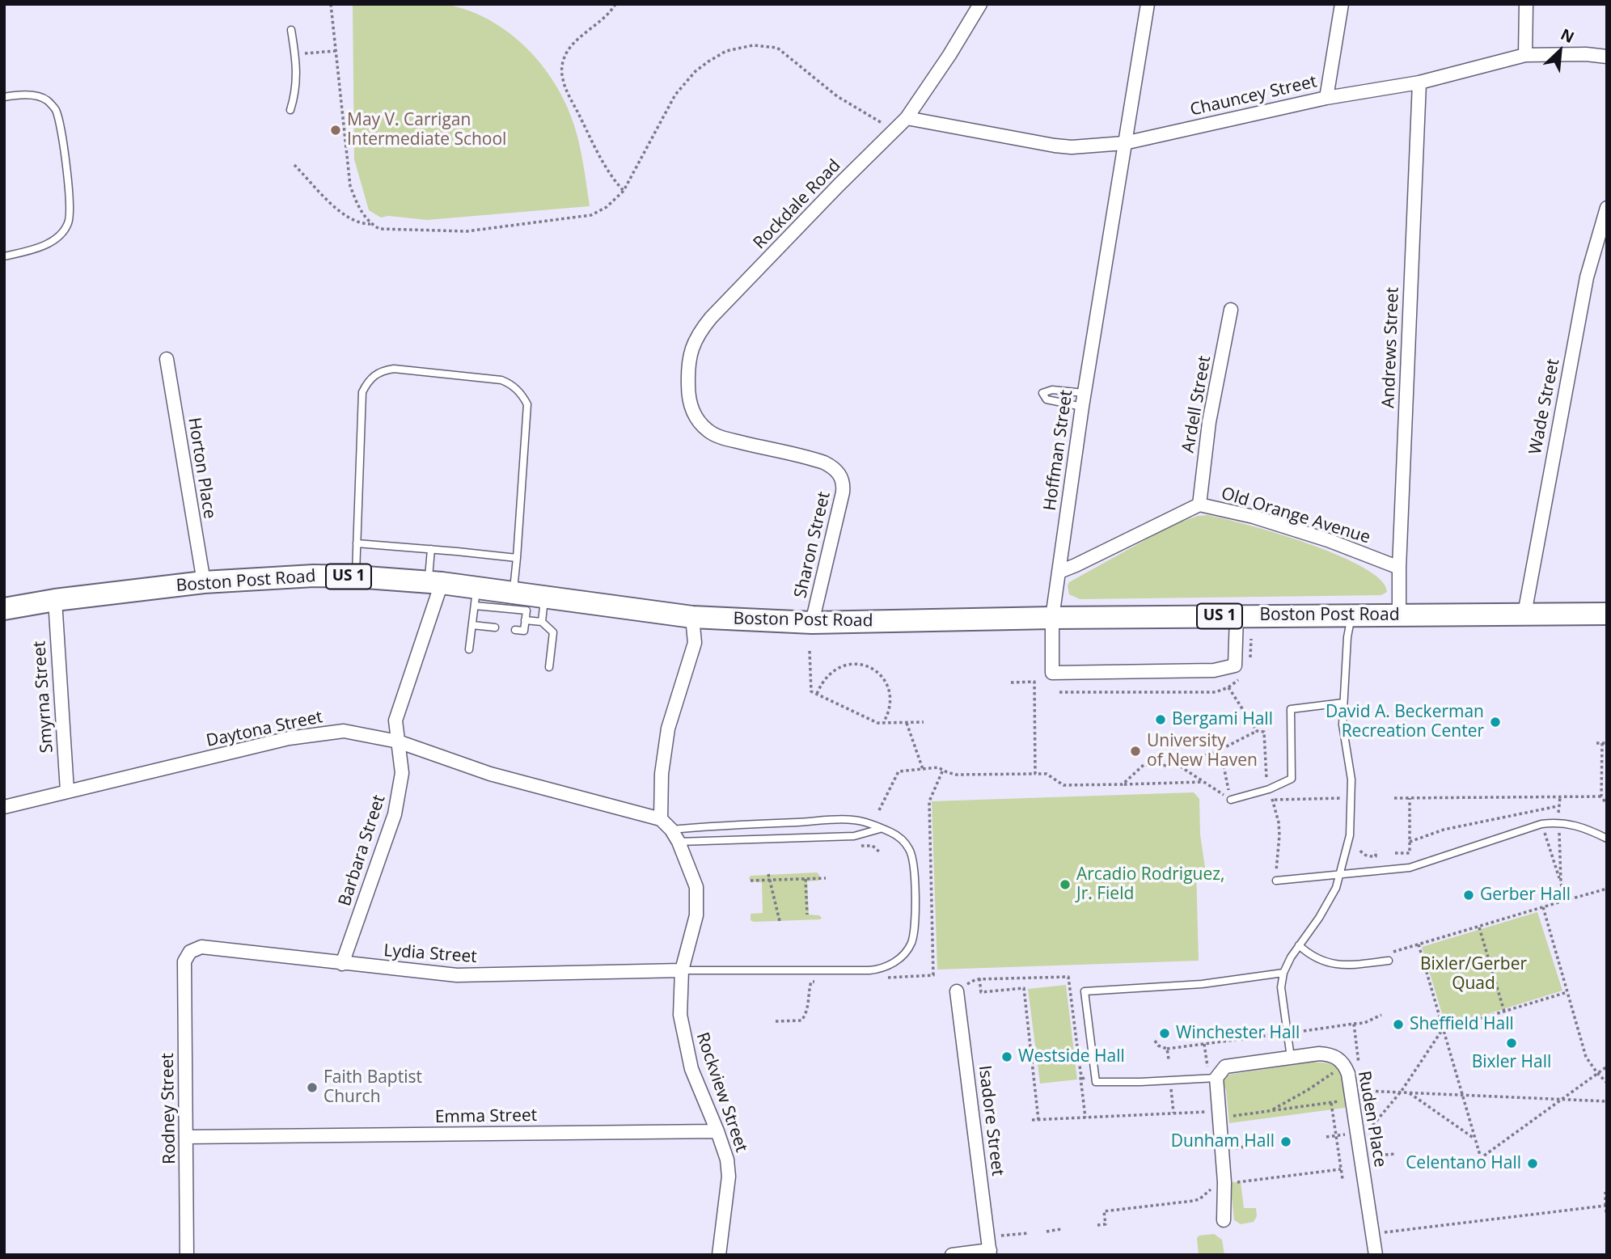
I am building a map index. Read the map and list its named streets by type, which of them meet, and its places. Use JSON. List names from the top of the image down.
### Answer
{
  "streets": {
    "main road": ["US 1", "Boston Post Road"],
    "street": [
      "Chauncey Street",
      "Rockdale Road",
      "Andrews Street",
      "Ardell Street",
      "Wade Street",
      "Hoffman Street",
      "Horton Place",
      "Old Orange Avenue",
      "Sharon Street",
      "Smyrna Street",
      "Daytona Street",
      "Barbara Street",
      "Lydia Street",
      "Rockview Street",
      "Rodney Street",
      "Emma Street",
      "Ruden Place",
      "Isadore Street"
    ]
  },
  "crossings": [
    ["Chauncey Street", "Rockdale Road"],
    ["Chauncey Street", "Andrews Street"],
    ["Chauncey Street", "Hoffman Street"],
    ["Rockdale Road", "Sharon Street"],
    ["Andrews Street", "Old Orange Avenue"],
    ["Andrews Street", "Boston Post Road"],
    ["Ardell Street", "Old Orange Avenue"],
    ["Wade Street", "Boston Post Road"],
    ["Hoffman Street", "Old Orange Avenue"],
    ["Hoffman Street", "Boston Post Road"],
    ["Horton Place", "Boston Post Road"],
    ["Sharon Street", "Boston Post Road"],
    ["Boston Post Road", "Smyrna Street"],
    ["Boston Post Road", "Barbara Street"],
    ["Smyrna Street", "Daytona Street"],
    ["Daytona Street", "Barbara Street"],
    ["Daytona Street", "Rockview Street"],
    ["Barbara Street", "Lydia Street"],
    ["Lydia Street", "Rockview Street"],
    ["Lydia Street", "Rodney Street"],
    ["Rockview Street", "Emma Street"],
    ["Rodney Street", "Emma Street"]
  ],
  "parks": ["Bixler/Gerber Quad"],
  "places": [
    "May V. Carrigan Intermediate School",
    "Bergami Hall",
    "David A. Beckerman Recreation Center",
    "University of New Haven",
    "Arcadio Rodriguez, Jr. Field",
    "Gerber Hall",
    "Sheffield Hall",
    "Winchester Hall",
    "Bixler Hall",
    "Westside Hall",
    "Faith Baptist Church",
    "Dunham Hall",
    "Celentano Hall"
  ],
  "north": "top right"
}
